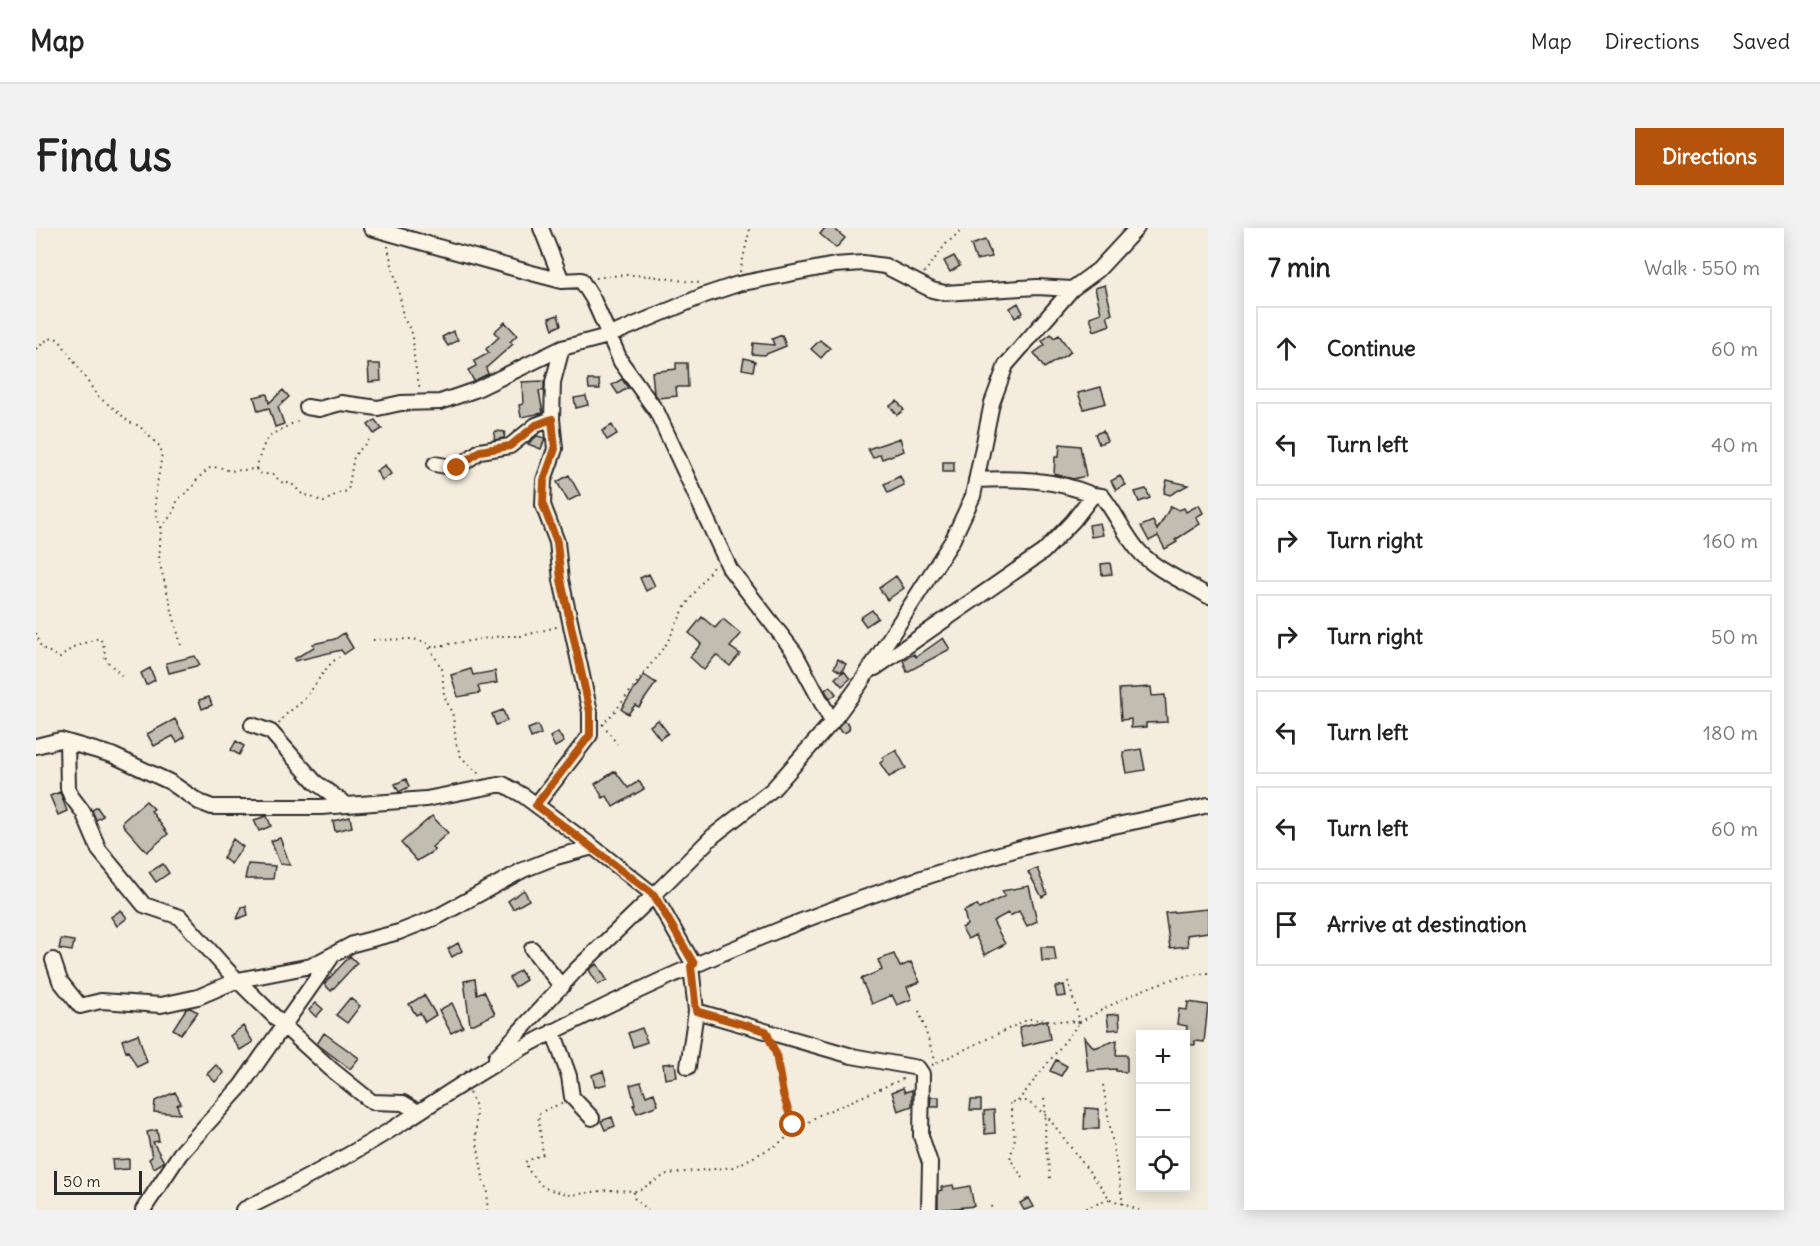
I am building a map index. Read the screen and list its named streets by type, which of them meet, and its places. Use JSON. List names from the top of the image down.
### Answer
{
  "scale_bar": "50 m",
  "page": {
    "header": "Map",
    "nav": ["Map", "Directions", "Saved"],
    "buttons": "Directions",
    "title": "Find us",
    "heading": ["7 min", "Walk · 550 m"],
    "list": [
      ["Continue", "60 m"],
      ["Turn left", "40 m"],
      ["Turn right", "160 m"],
      ["Turn right", "50 m"],
      ["Turn left", "180 m"],
      ["Turn left", "60 m"],
      "Arrive at destination"
    ],
    "map_buttons": ["+", "−"],
    "scale": "50 m"
  }
}
